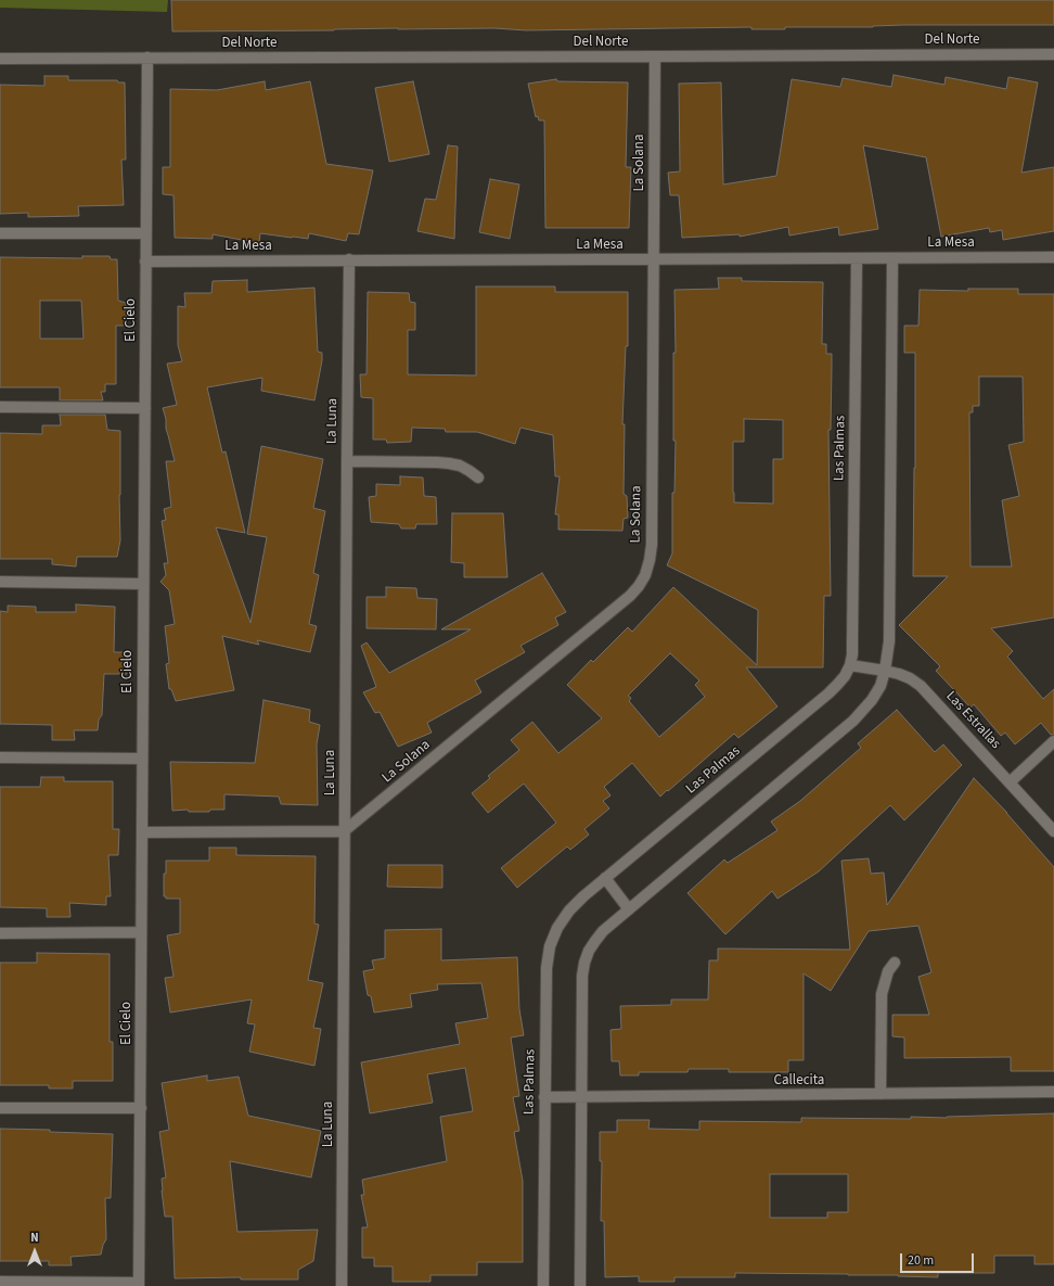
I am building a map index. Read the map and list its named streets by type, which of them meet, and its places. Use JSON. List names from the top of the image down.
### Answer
{
  "streets": {
    "lane": [
      "Del Norte",
      "La Solana",
      "La Mesa",
      "El Cielo",
      "La Luna",
      "Las Palmas",
      "Las Estrallas",
      "Callecita"
    ]
  },
  "crossings": [
    ["Del Norte", "La Solana"],
    ["Del Norte", "El Cielo"],
    ["La Solana", "La Mesa"],
    ["La Solana", "La Luna"],
    ["La Mesa", "El Cielo"],
    ["La Mesa", "La Luna"],
    ["La Mesa", "Las Palmas"],
    ["Las Palmas", "Las Estrallas"],
    ["Las Palmas", "Callecita"]
  ],
  "scale_bar": "20 m",
  "north": "top"
}
